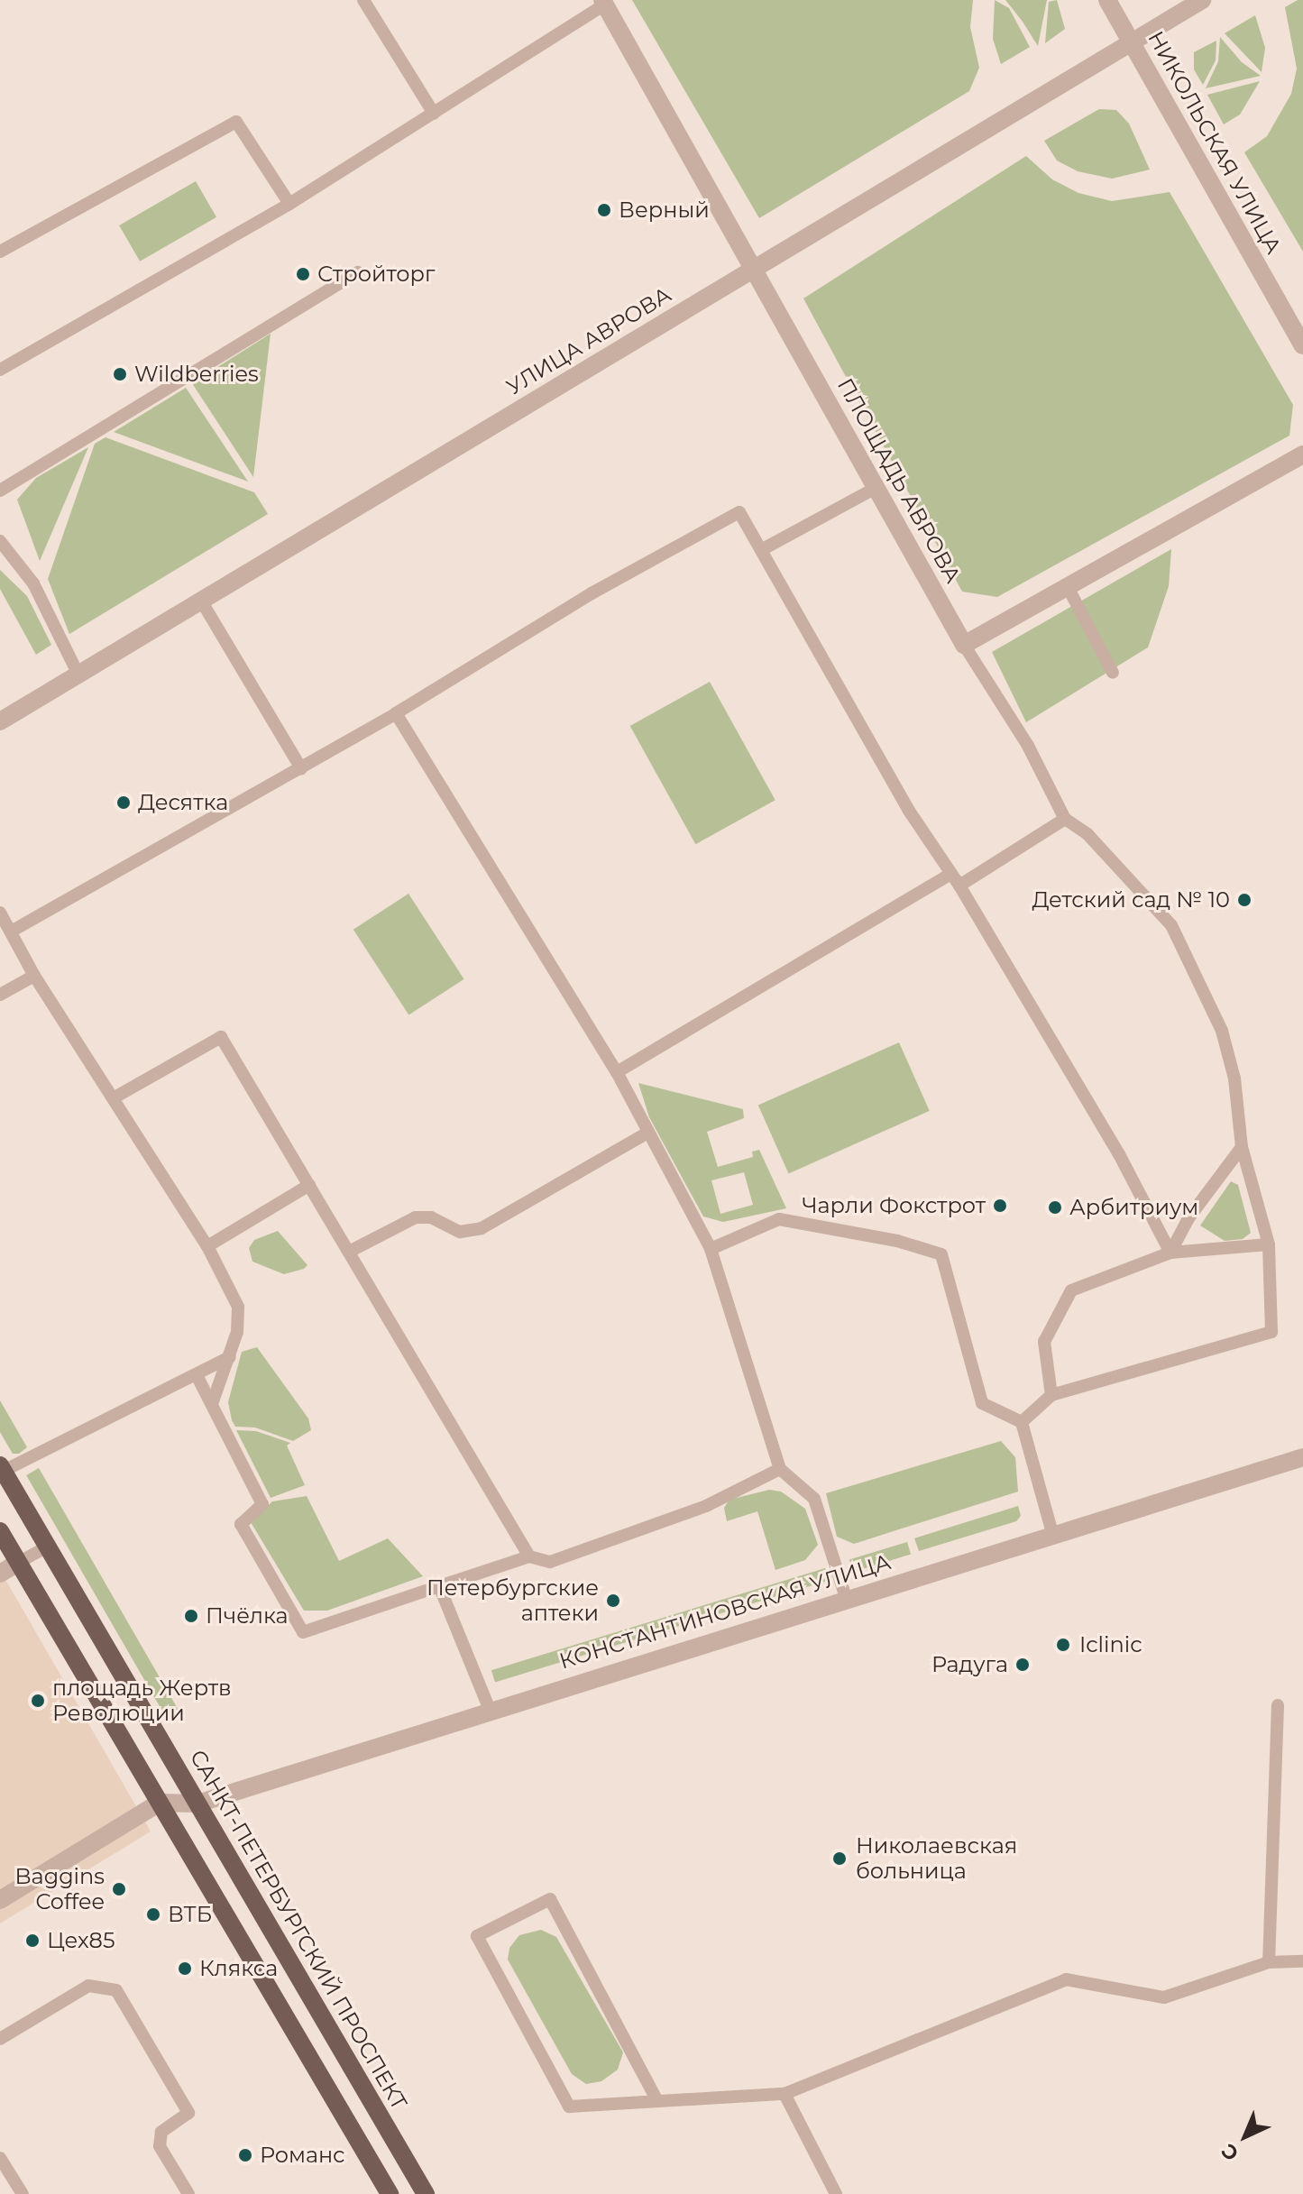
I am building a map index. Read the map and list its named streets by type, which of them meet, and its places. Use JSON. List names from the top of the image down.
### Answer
{
  "streets": {
    "main road": ["САНКТ-ПЕТЕРБУРГСКИЙ ПРОСПЕКТ"],
    "street": [
      "НИКОЛЬСКАЯ УЛИЦА",
      "УЛИЦА АВРОВА",
      "ПЛОЩАДЬ АВРОВА",
      "КОНСТАНТИНОВСКАЯ УЛИЦА"
    ]
  },
  "crossings": [
    ["НИКОЛЬСКАЯ УЛИЦА", "УЛИЦА АВРОВА"],
    ["УЛИЦА АВРОВА", "ПЛОЩАДЬ АВРОВА"],
    ["КОНСТАНТИНОВСКАЯ УЛИЦА", "САНКТ-ПЕТЕРБУРГСКИЙ ПРОСПЕКТ"]
  ],
  "places": [
    "Верный",
    "Стройторг",
    "Wildberries",
    "Десятка",
    "Детский сад № 10",
    "Чарли Фокстрот",
    "Арбитриум",
    "Петербургские аптеки",
    "Пчёлка",
    "Iclinic",
    "Радуга",
    "площадь Жертв Революции",
    "Николаевская больница",
    "Baggins Coffee",
    "ВТБ",
    "Цех85",
    "Клякса",
    "Романс"
  ],
  "north": "bottom left"
}
